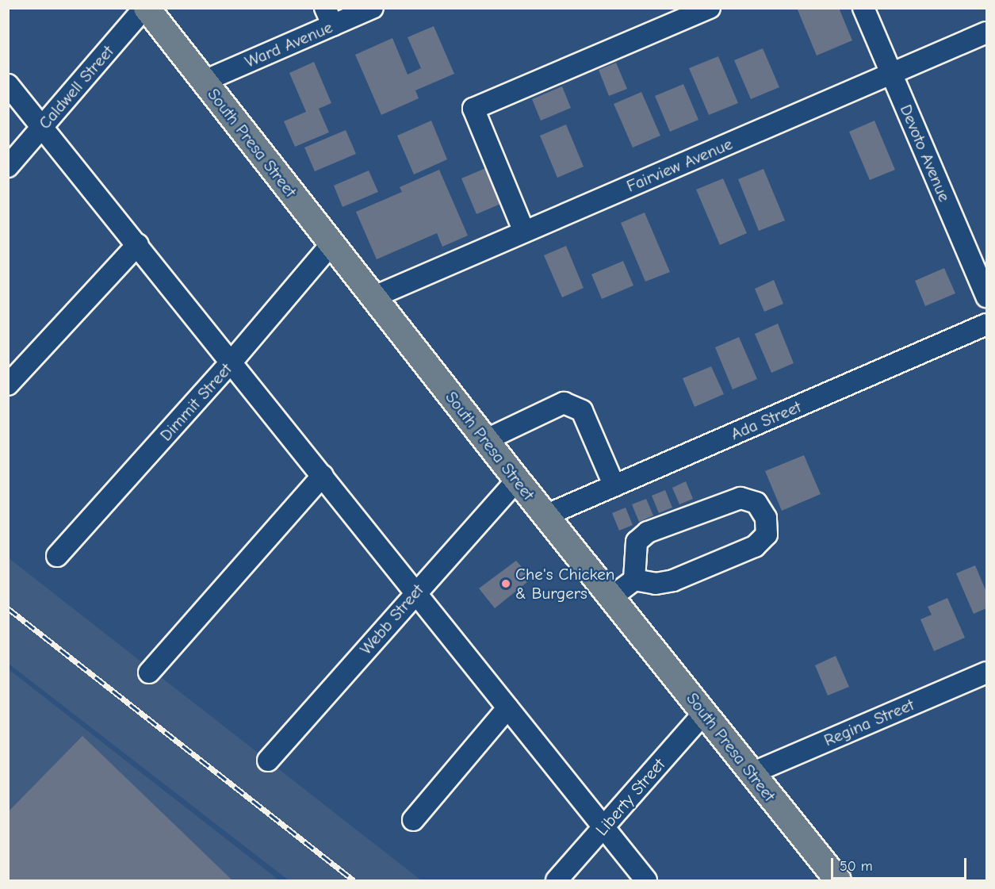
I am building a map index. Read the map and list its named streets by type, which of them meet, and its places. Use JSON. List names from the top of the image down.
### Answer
{
  "streets": {
    "main road": ["South Presa Street"],
    "street": [
      "Ward Avenue",
      "Caldwell Street",
      "Devoto Avenue",
      "Fairview Avenue",
      "Dimmit Street",
      "Ada Street",
      "Webb Street",
      "Regina Street",
      "Liberty Street"
    ]
  },
  "crossings": [
    ["Ward Avenue", "South Presa Street"],
    ["Caldwell Street", "South Presa Street"],
    ["South Presa Street", "Fairview Avenue"],
    ["South Presa Street", "Dimmit Street"],
    ["South Presa Street", "Ada Street"],
    ["South Presa Street", "Webb Street"],
    ["South Presa Street", "Regina Street"],
    ["South Presa Street", "Liberty Street"],
    ["Devoto Avenue", "Fairview Avenue"]
  ],
  "places": ["Che's Chicken & Burgers"],
  "scale_bar": "50 m"
}
